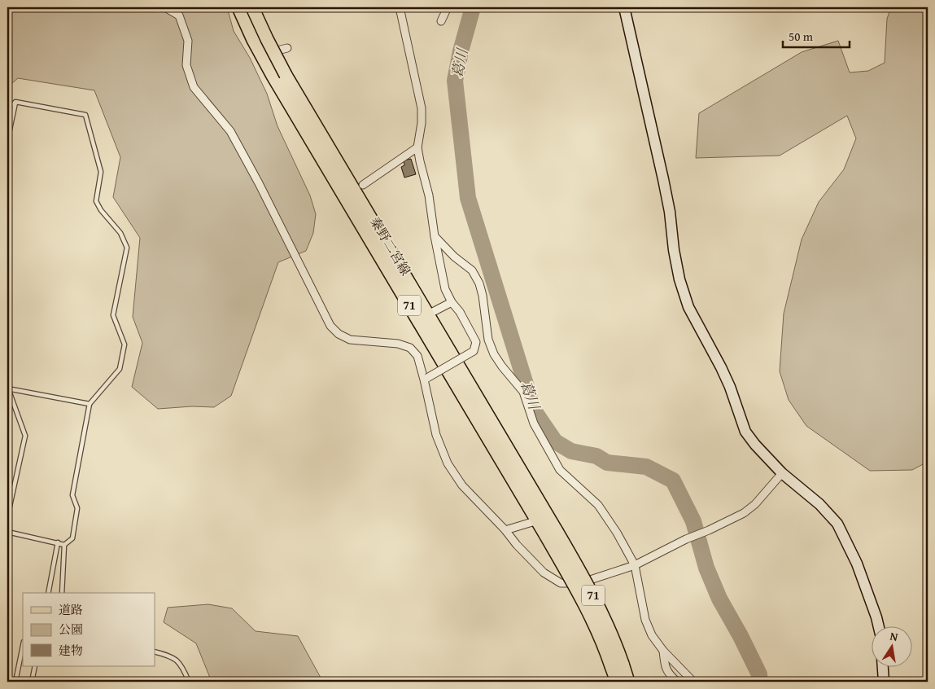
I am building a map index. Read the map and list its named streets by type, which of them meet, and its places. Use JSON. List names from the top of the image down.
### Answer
{
  "streets": {
    "main road": ["秦野二宮線", "71"]
  },
  "crossings": [
    ["秦野二宮線", "71"]
  ],
  "water": ["葛川"],
  "legend": ["道路", "公園", "建物"],
  "scale_bar": "50 m",
  "north": "top"
}
